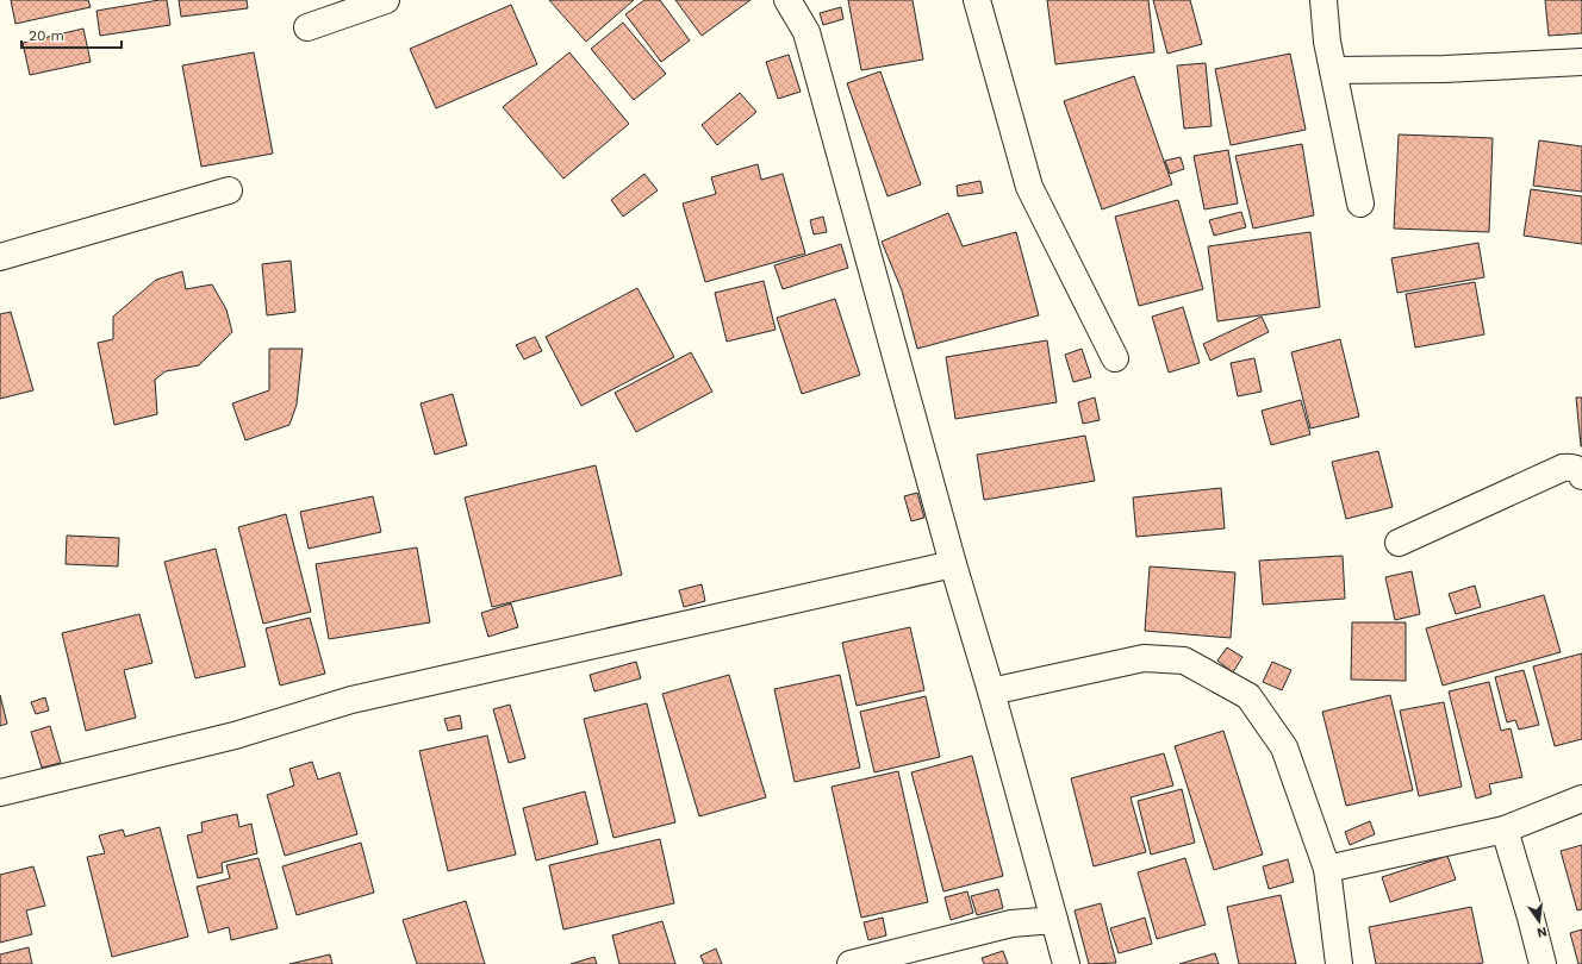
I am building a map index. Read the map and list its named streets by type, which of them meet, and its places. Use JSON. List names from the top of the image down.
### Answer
{
  "scale_bar": "20 m",
  "north": "bottom"
}
